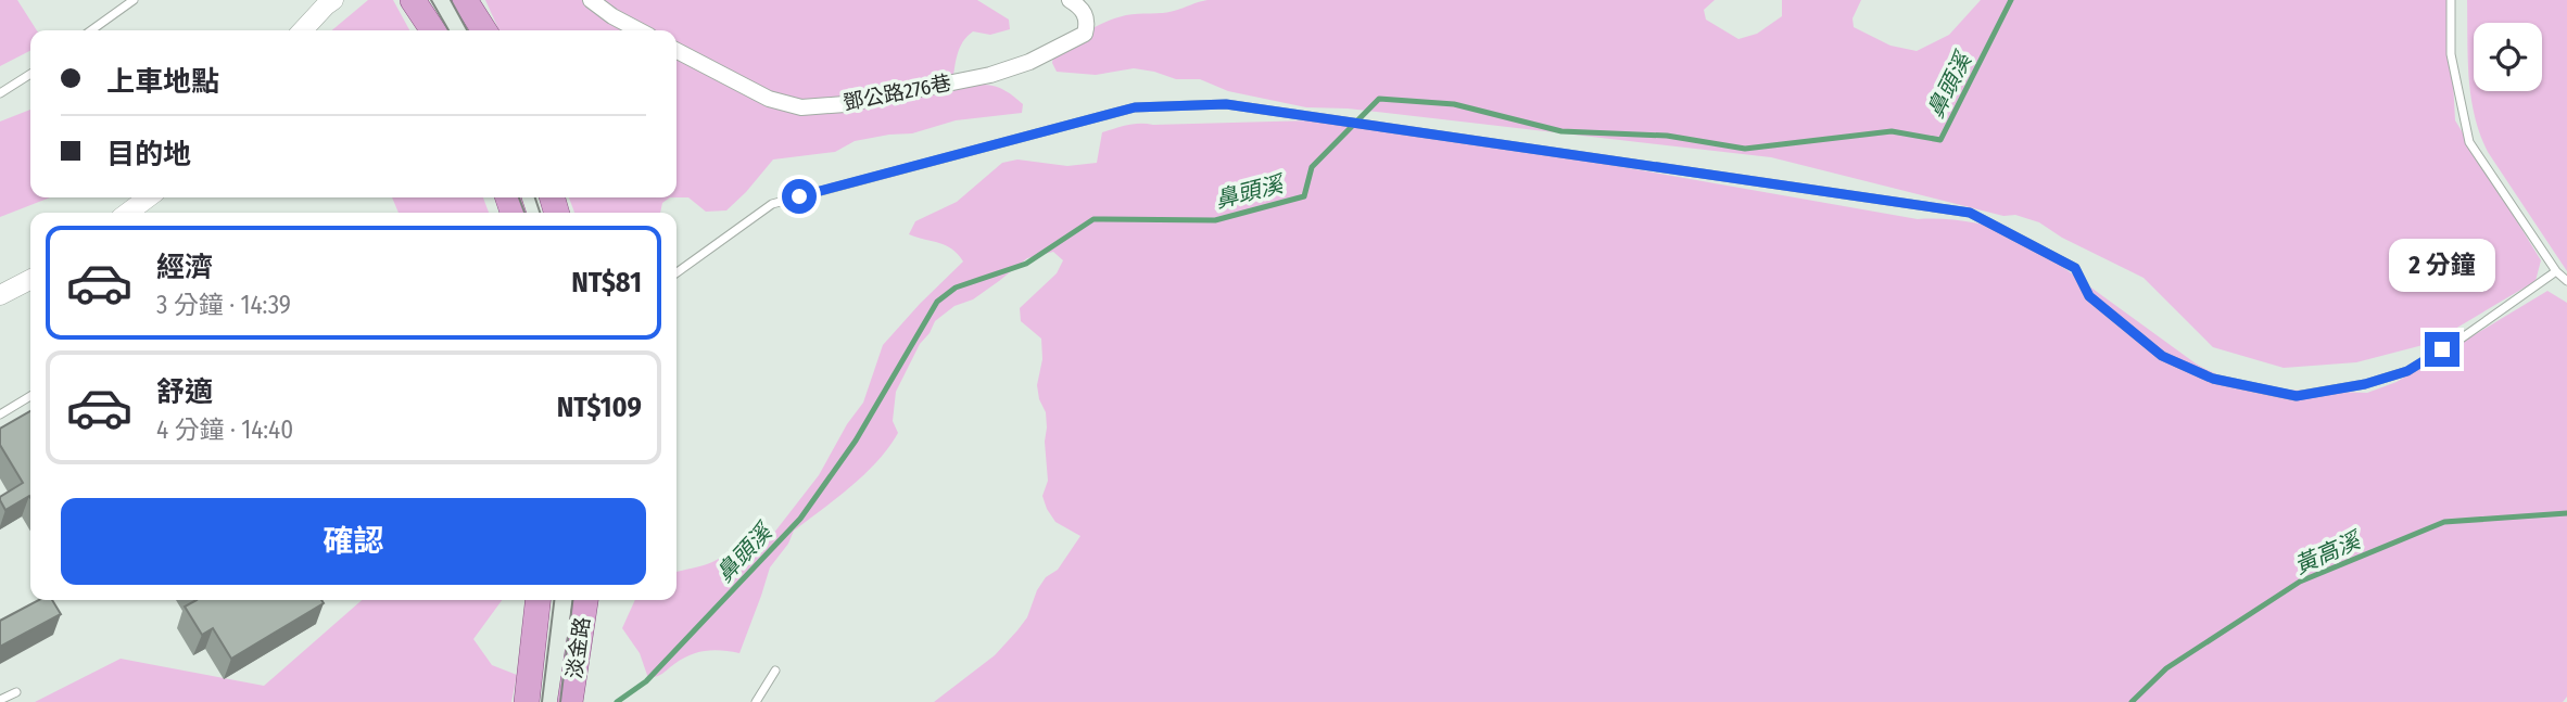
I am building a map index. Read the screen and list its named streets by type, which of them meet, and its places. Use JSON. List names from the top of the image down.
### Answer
{
  "streets": {
    "main road": ["淡金路"],
    "street": ["鄧公路276巷"]
  },
  "water": ["鼻頭溪", "黃高溪"],
  "page": {
    "banner": ["上車地點", "目的地"],
    "list": [
      {
        "name": "經濟",
        "note": "3 分鐘 · 14:39",
        "value": "NT$81"
      },
      {
        "name": "舒適",
        "note": "4 分鐘 · 14:40",
        "value": "NT$109"
      }
    ],
    "bubble": "2 分鐘",
    "buttons": "確認"
  }
}
